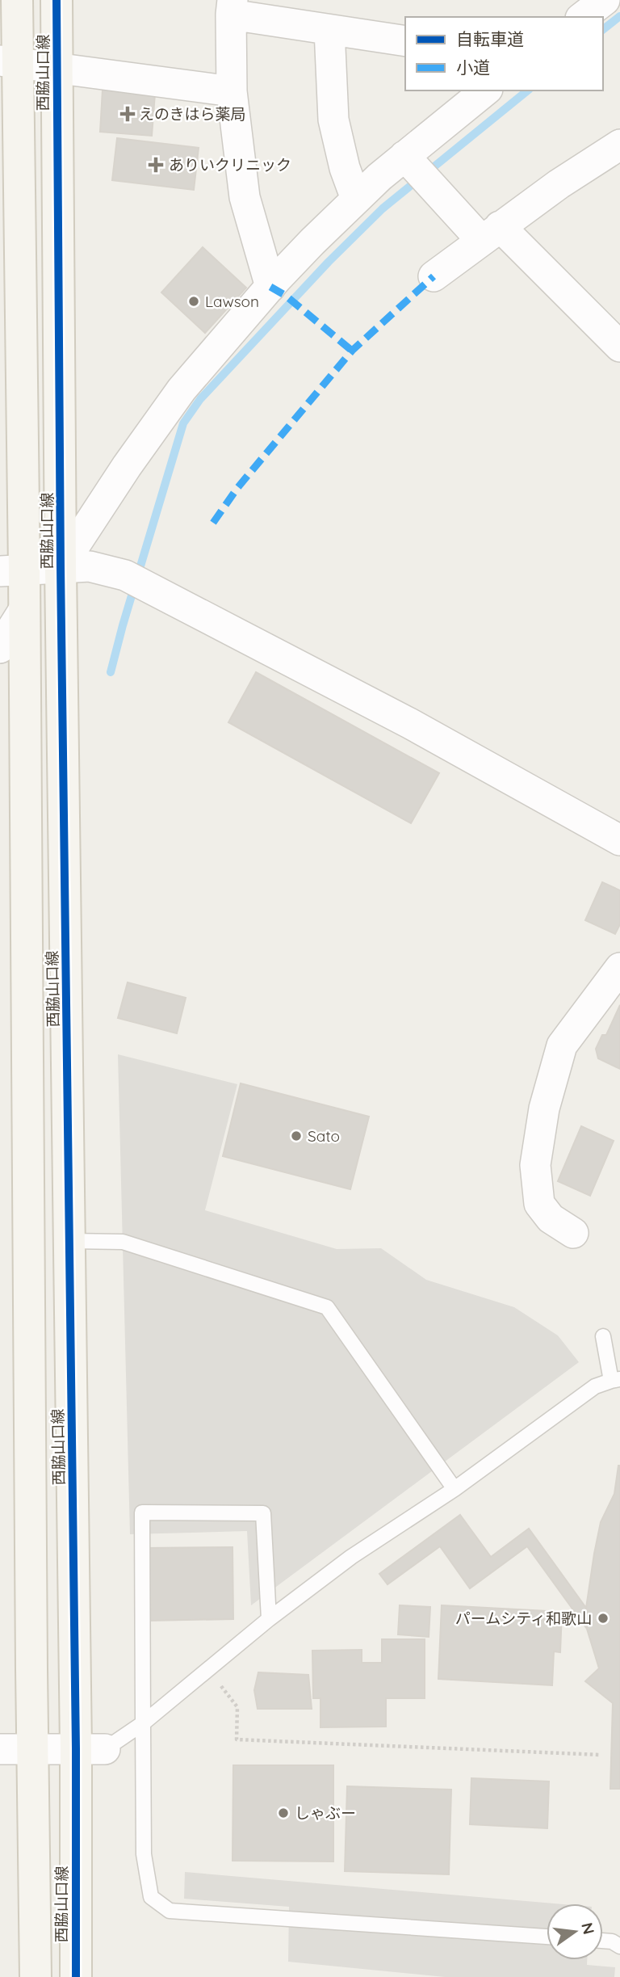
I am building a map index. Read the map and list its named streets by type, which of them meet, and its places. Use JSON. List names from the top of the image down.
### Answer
{
  "streets": {
    "street": ["西脇山口線"]
  },
  "places": {
    "health": ["えのきはら薬局", "ありいクリニック"],
    "other": [
      "Lawson",
      "Sato",
      "パームシティ和歌山",
      "しゃぶー"
    ]
  },
  "legend": ["自転車道", "小道"],
  "north": "right"
}
